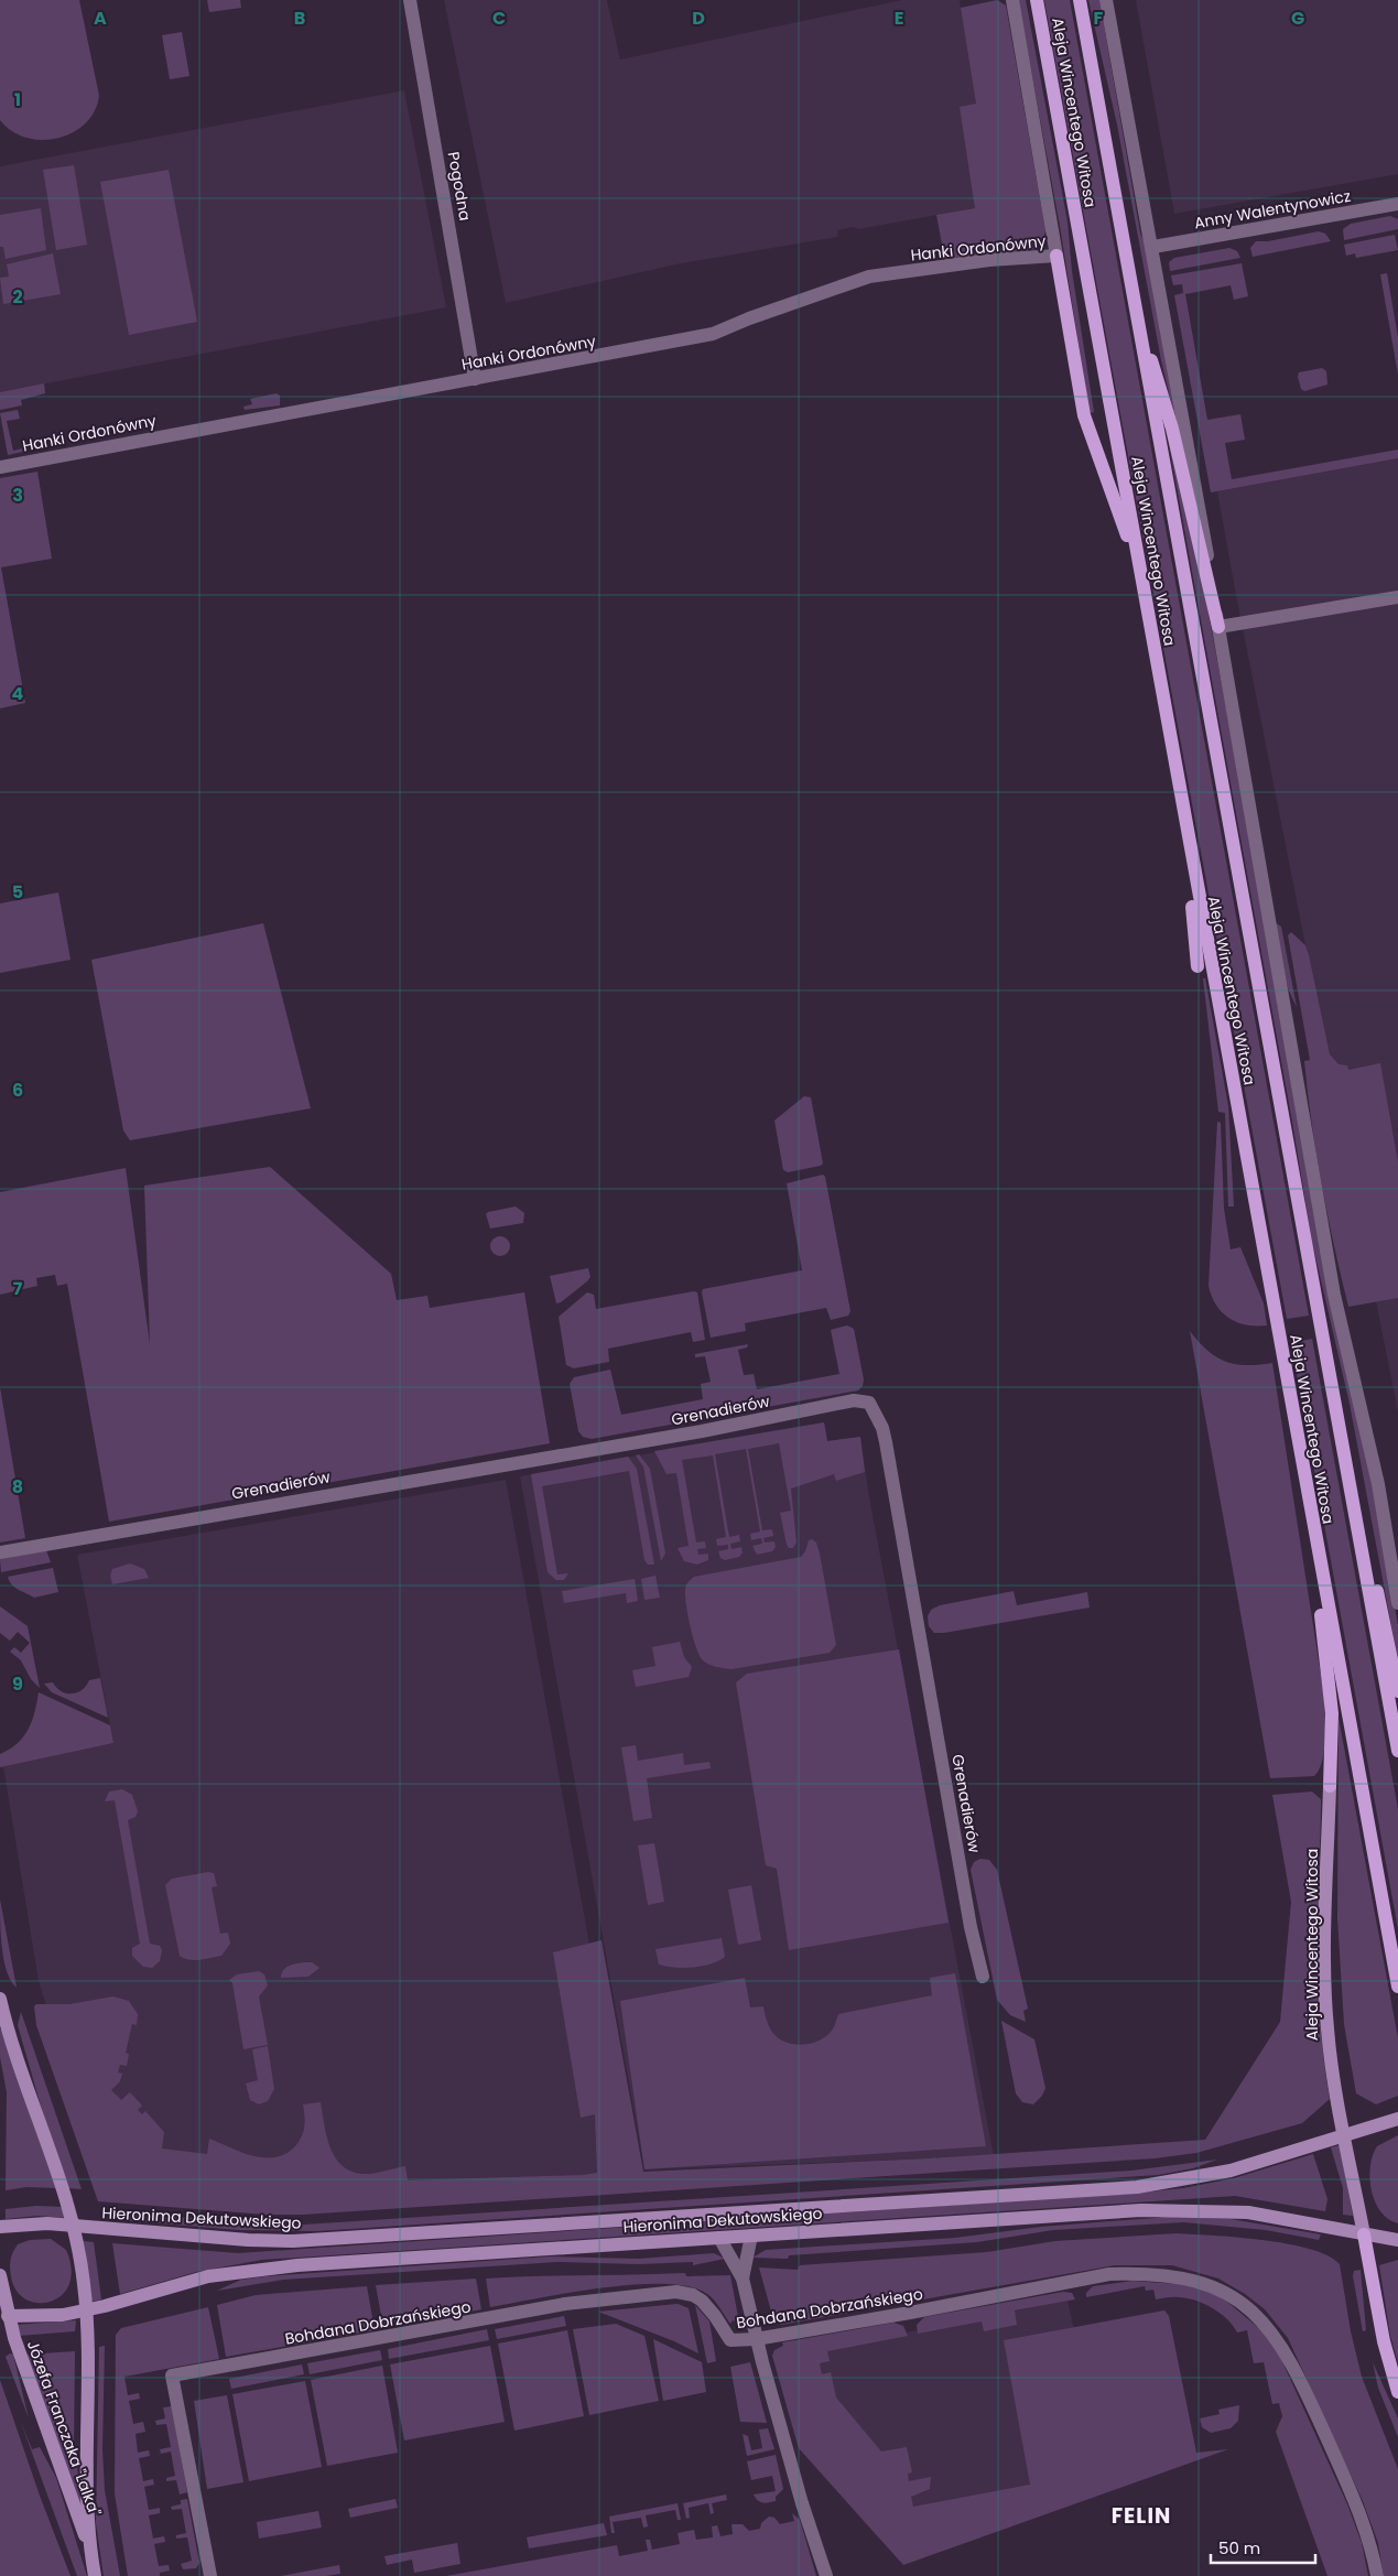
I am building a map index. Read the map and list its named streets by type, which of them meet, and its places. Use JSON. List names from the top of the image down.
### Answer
{
  "streets": {
    "main road": ["Aleja Wincentego Witosa"],
    "street": [
      "Pogodna",
      "Anny Walentynowicz",
      "Hanki Ordonówny",
      "Grenadierów",
      "Hieronima Dekutowskiego",
      "Bohdana Dobrzańskiego",
      "Józefa Franczaka \"Lalka\""
    ]
  },
  "crossings": [
    ["Aleja Wincentego Witosa", "Hieronima Dekutowskiego"],
    ["Pogodna", "Hanki Ordonówny"],
    ["Hieronima Dekutowskiego", "Józefa Franczaka \"Lalka\""]
  ],
  "districts": ["FELIN"],
  "scale_bar": "50 m",
  "grid": {
    "columns": [
      "A",
      "B",
      "C",
      "D",
      "E",
      "F",
      "G"
    ],
    "rows": [
      "1",
      "2",
      "3",
      "4",
      "5",
      "6",
      "7",
      "8",
      "9"
    ]
  }
}
